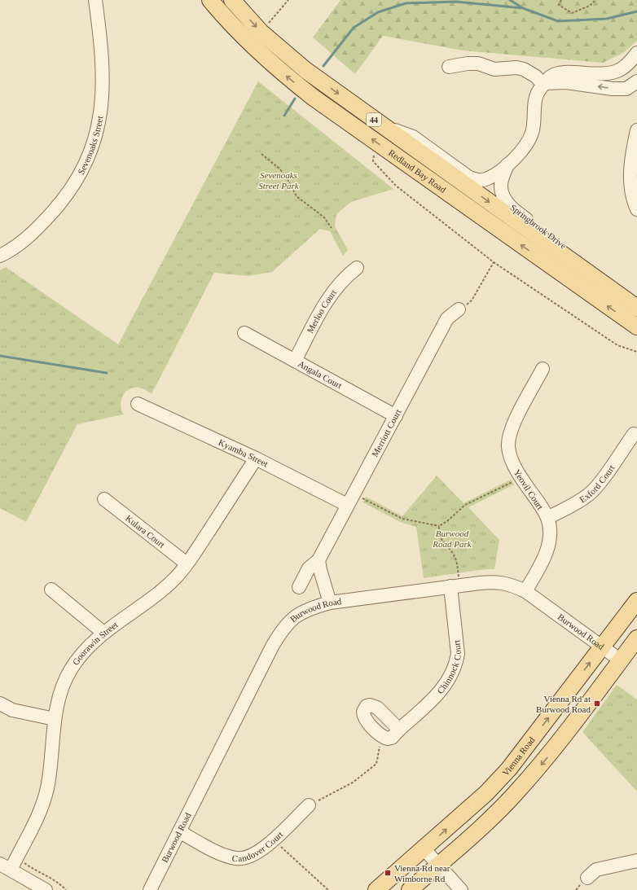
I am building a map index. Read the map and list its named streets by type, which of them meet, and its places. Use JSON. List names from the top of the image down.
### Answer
{
  "streets": {
    "main road": ["44", "Redland Bay Road", "Vienna Road"],
    "street": [
      "Sevenoaks Street",
      "Springbrook Drive",
      "Merloo Court",
      "Angala Court",
      "Merriott Court",
      "Kyamba Street",
      "Exford Court",
      "Yeovil Court",
      "Kulara Court",
      "Burwood Road",
      "Goorawin Street",
      "Chinnock Court",
      "Candover Court"
    ]
  },
  "crossings": [
    ["Redland Bay Road", "Springbrook Drive"],
    ["Merloo Court", "Angala Court"],
    ["Angala Court", "Merriott Court"],
    ["Merriott Court", "Kyamba Street"],
    ["Kyamba Street", "Goorawin Street"],
    ["Exford Court", "Yeovil Court"],
    ["Yeovil Court", "Burwood Road"],
    ["Kulara Court", "Goorawin Street"],
    ["Burwood Road", "Chinnock Court"],
    ["Burwood Road", "Vienna Road"],
    ["Burwood Road", "Candover Court"]
  ],
  "parks": ["Sevenoaks Street Park", "Burwood Road Park"],
  "places": {
    "transit": ["Vienna Rd at Burwood Road", "Vienna Rd near Wimborne Rd"]
  }
}
